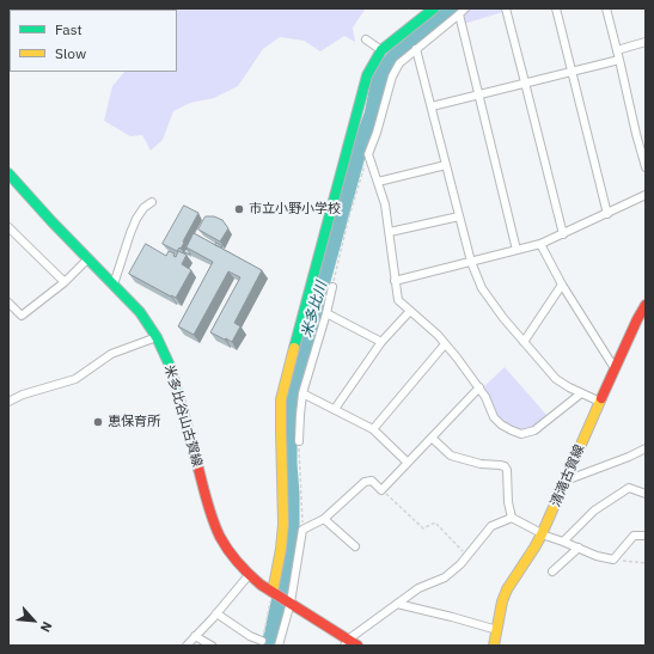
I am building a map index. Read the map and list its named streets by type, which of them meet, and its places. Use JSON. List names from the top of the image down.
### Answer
{
  "streets": {
    "main road": ["米多比谷山古賀線", "清滝古賀線"]
  },
  "water": ["米多比川"],
  "places": ["市立小野小学校", "恵保育所"],
  "legend": ["Fast", "Slow"],
  "north": "bottom right"
}
